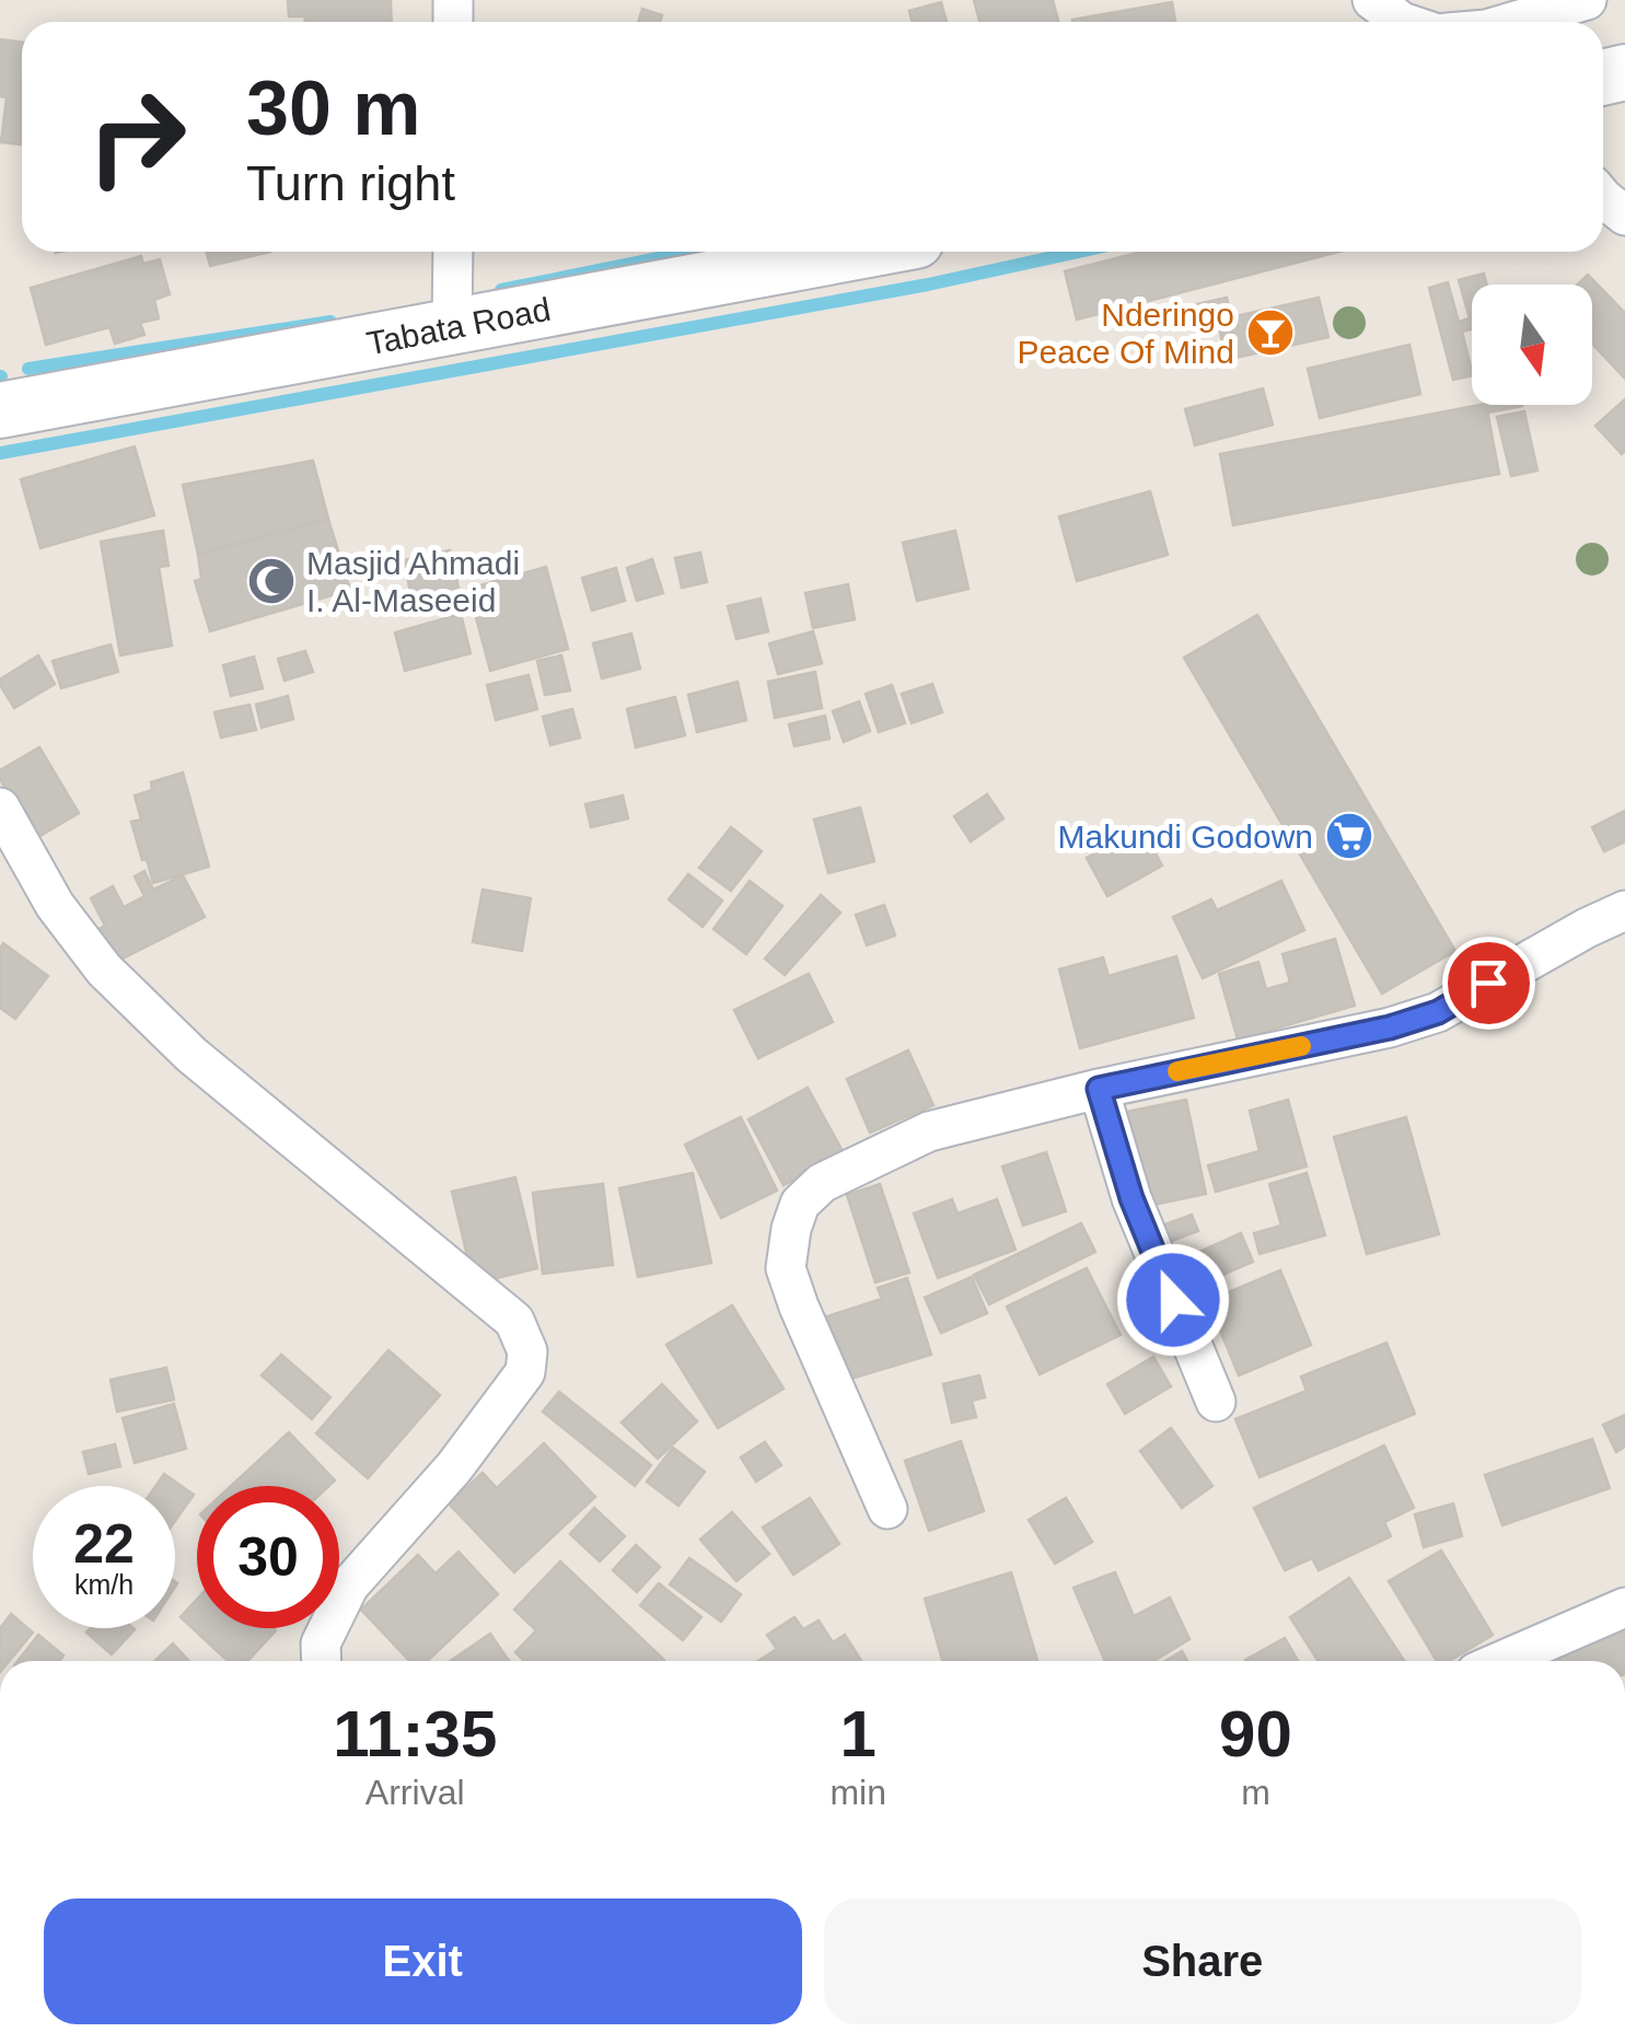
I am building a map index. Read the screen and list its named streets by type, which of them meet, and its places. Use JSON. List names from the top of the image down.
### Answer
{
  "streets": {
    "main road": ["Tabata Road"]
  },
  "places": {
    "bar": ["Nderingo Peace Of Mind"],
    "mosque": ["Masjid Ahmadi I. Al-Maseeid"],
    "supermarket": ["Makundi Godown"]
  },
  "north": "bottom",
  "page": {
    "turn": ["30 m", "Turn right"],
    "speed": "22 km/h",
    "limit": "30",
    "eta": [
      "11:35",
      "Arrival",
      "1",
      "min",
      "90",
      "m"
    ],
    "buttons": ["Exit", "Share"]
  }
}
